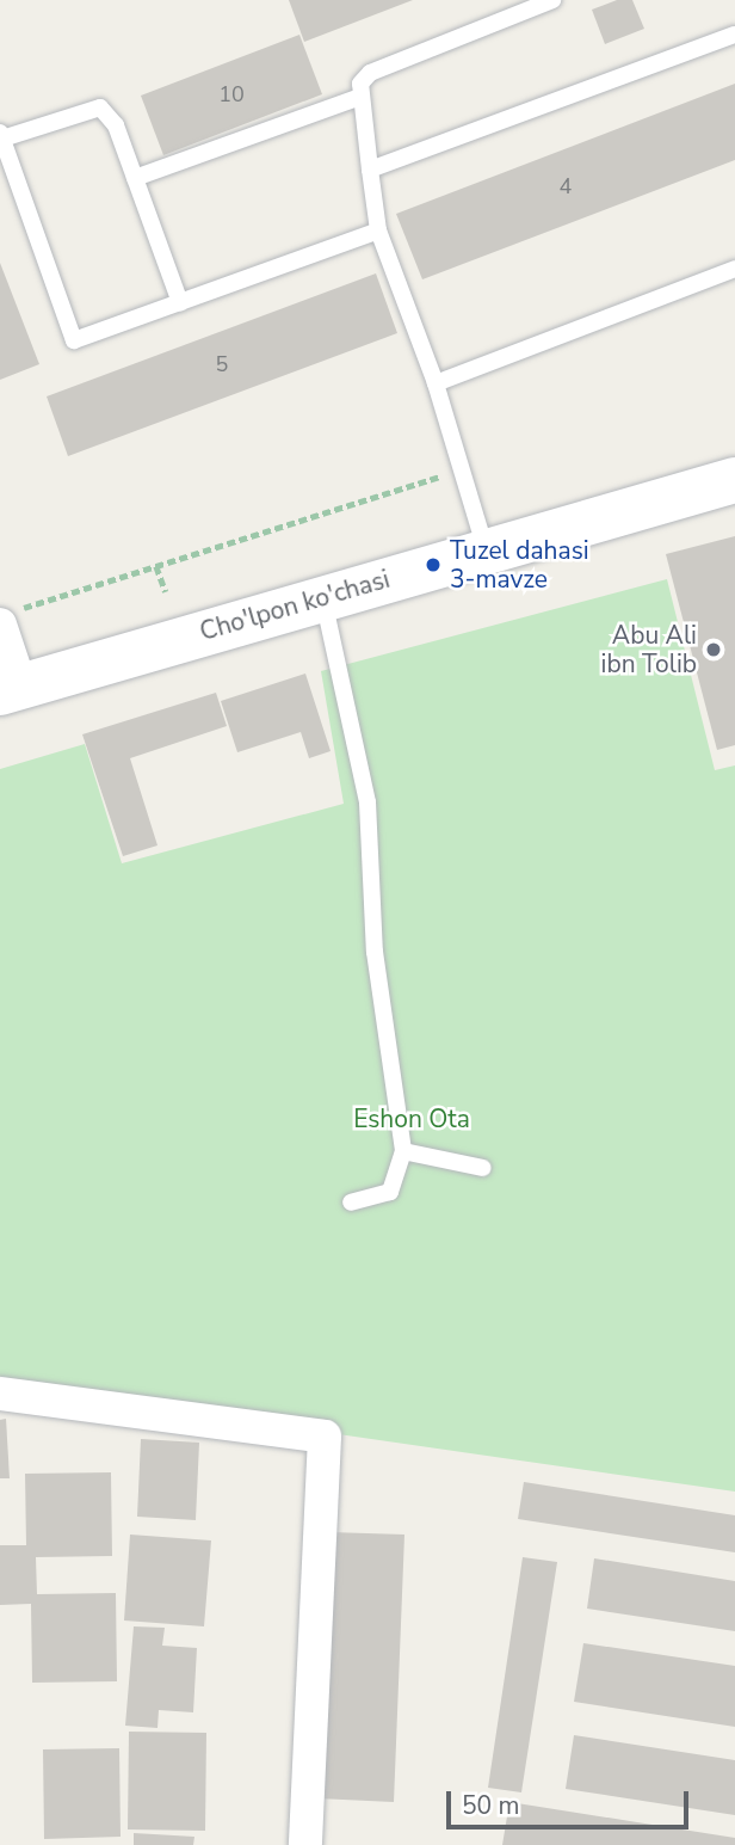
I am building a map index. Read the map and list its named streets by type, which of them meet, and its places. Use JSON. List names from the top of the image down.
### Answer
{
  "streets": {
    "main road": ["Cho'lpon ko'chasi"]
  },
  "parks": ["Eshon Ota"],
  "places": ["Tuzel dahasi 3-mavze", "Abu Ali ibn Tolib"],
  "house_numbers": ["10", "4", "5"],
  "scale_bar": "50 m"
}
